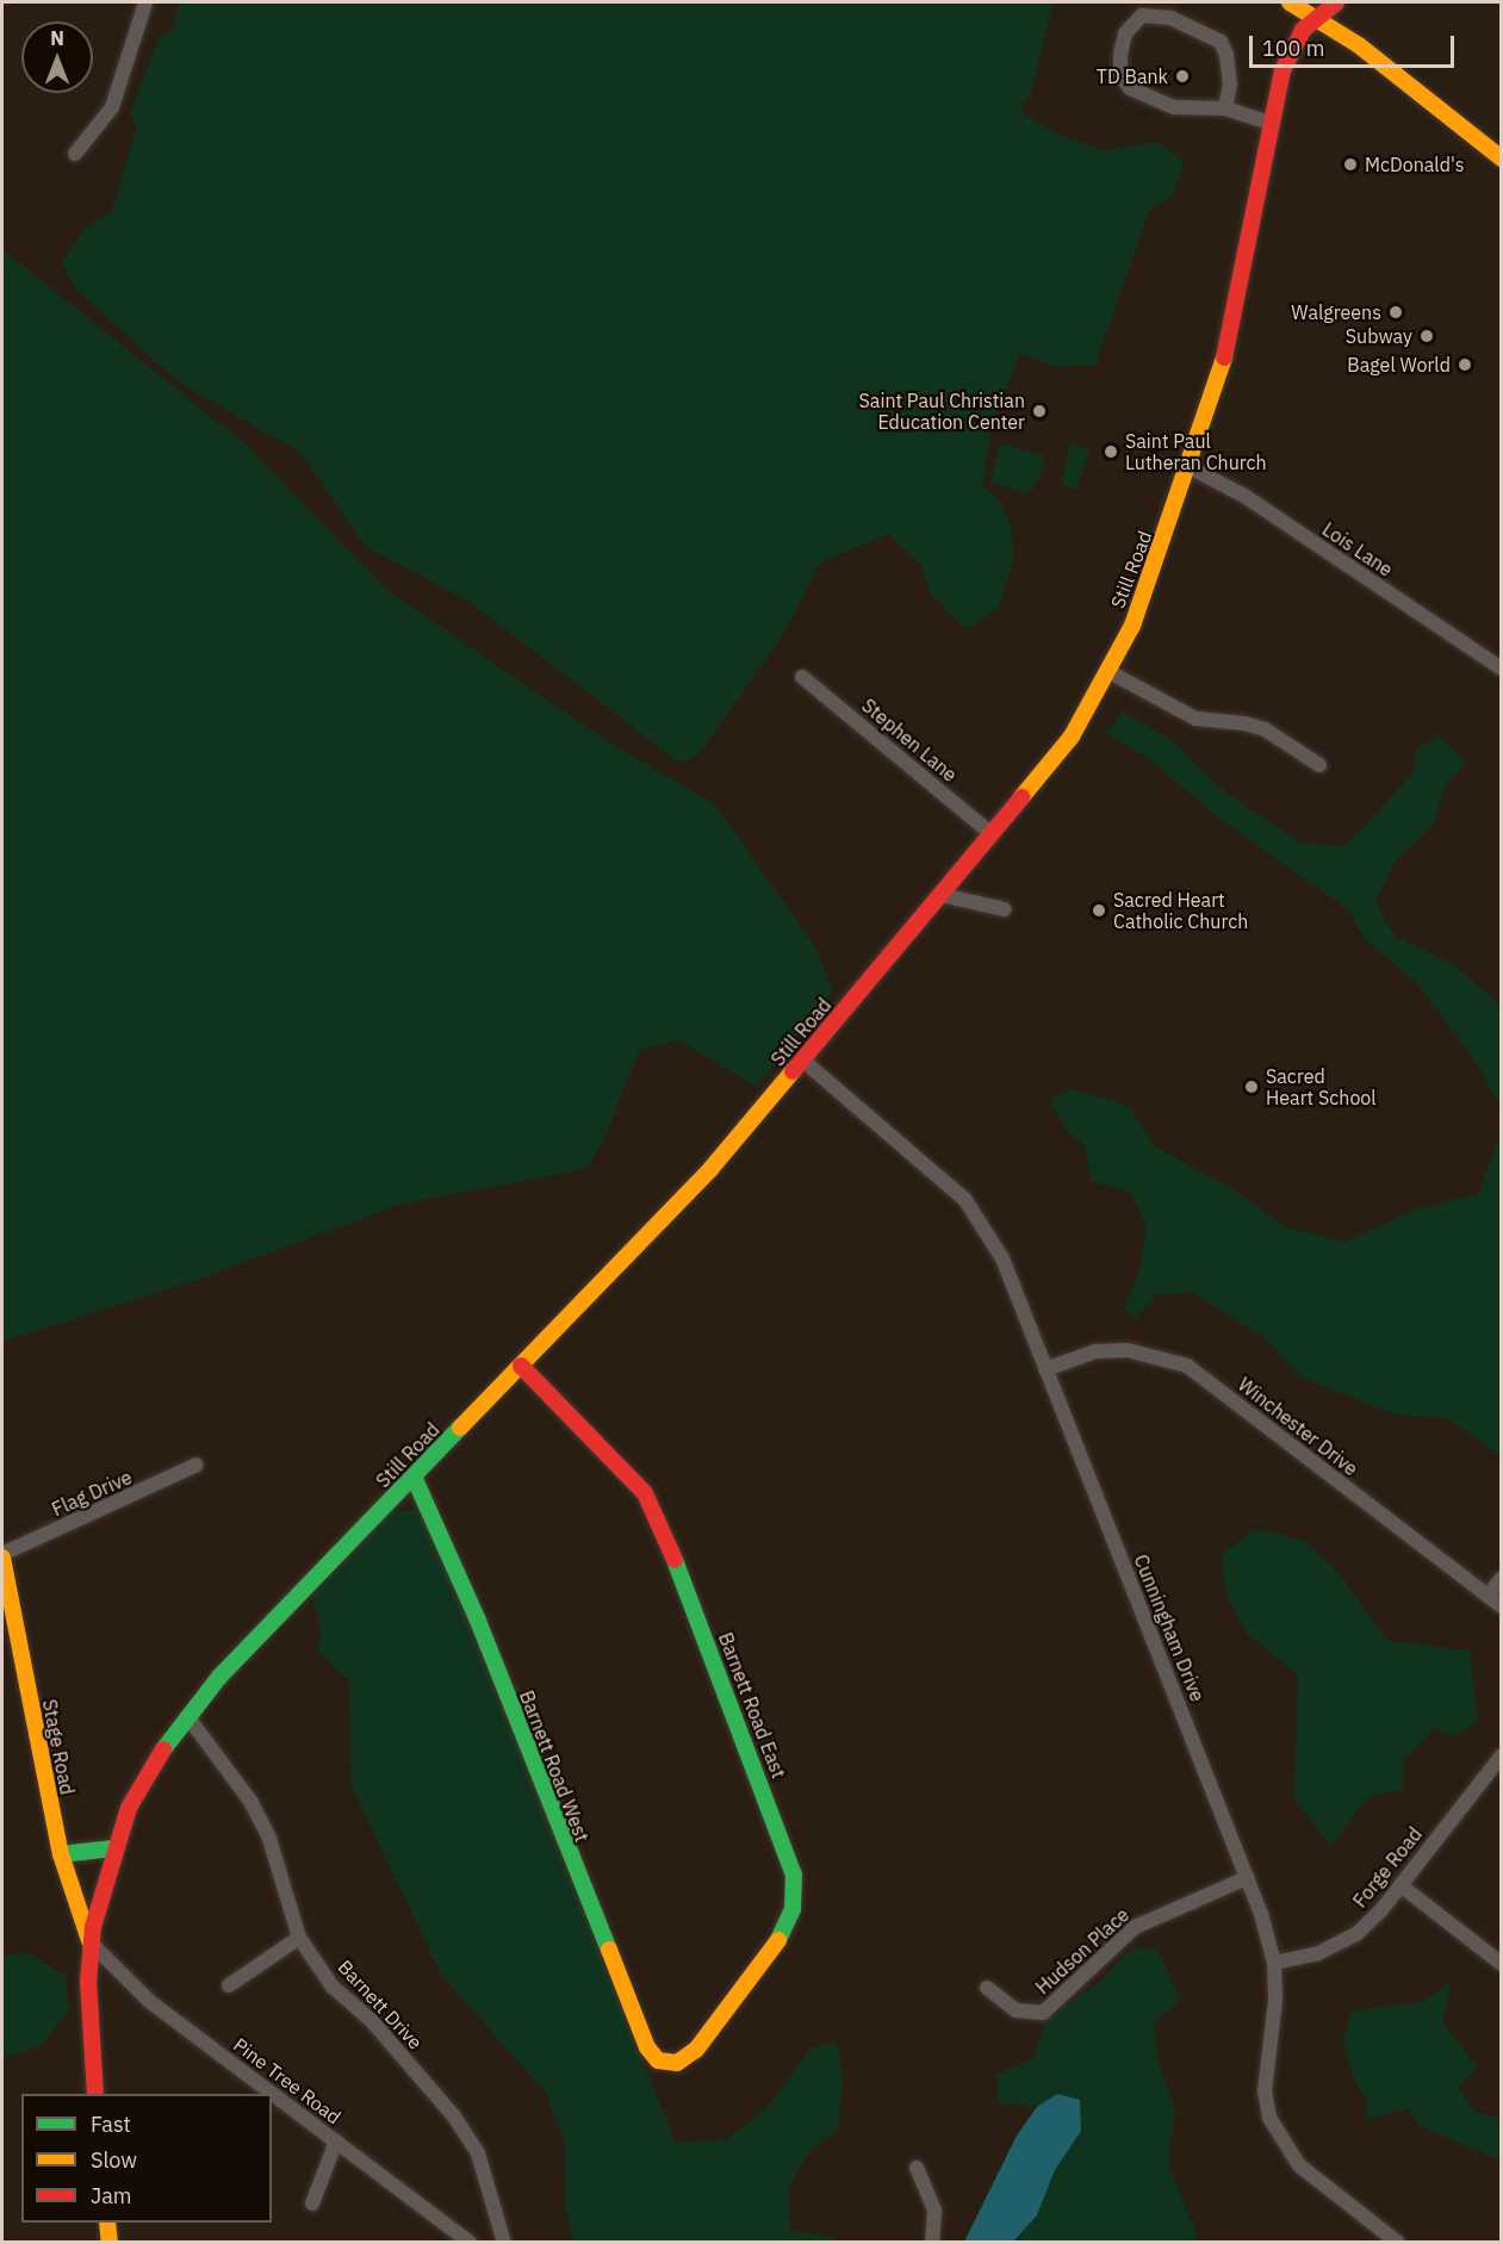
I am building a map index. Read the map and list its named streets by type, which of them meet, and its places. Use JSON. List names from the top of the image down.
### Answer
{
  "streets": {
    "main road": [
      "Still Road",
      "Barnett Road East",
      "Stage Road",
      "Barnett Road West"
    ],
    "street": [
      "Lois Lane",
      "Stephen Lane",
      "Winchester Drive",
      "Flag Drive",
      "Cunningham Drive",
      "Forge Road",
      "Hudson Place",
      "Barnett Drive",
      "Pine Tree Road"
    ]
  },
  "crossings": [
    ["Lois Lane", "Still Road"],
    ["Still Road", "Stephen Lane"],
    ["Still Road", "Cunningham Drive"],
    ["Still Road", "Barnett Road East"],
    ["Still Road", "Stage Road"],
    ["Still Road", "Barnett Road West"],
    ["Still Road", "Barnett Drive"],
    ["Still Road", "Pine Tree Road"],
    ["Winchester Drive", "Cunningham Drive"],
    ["Flag Drive", "Stage Road"],
    ["Cunningham Drive", "Forge Road"],
    ["Cunningham Drive", "Hudson Place"],
    ["Barnett Road East", "Barnett Road West"],
    ["Stage Road", "Pine Tree Road"]
  ],
  "places": [
    "TD Bank",
    "McDonald's",
    "Walgreens",
    "Subway",
    "Bagel World",
    "Saint Paul Christian Education Center",
    "Saint Paul Lutheran Church",
    "Sacred Heart Catholic Church",
    "Sacred Heart School"
  ],
  "legend": ["Fast", "Slow", "Jam"],
  "scale_bar": "100 m",
  "north": "top"
}
